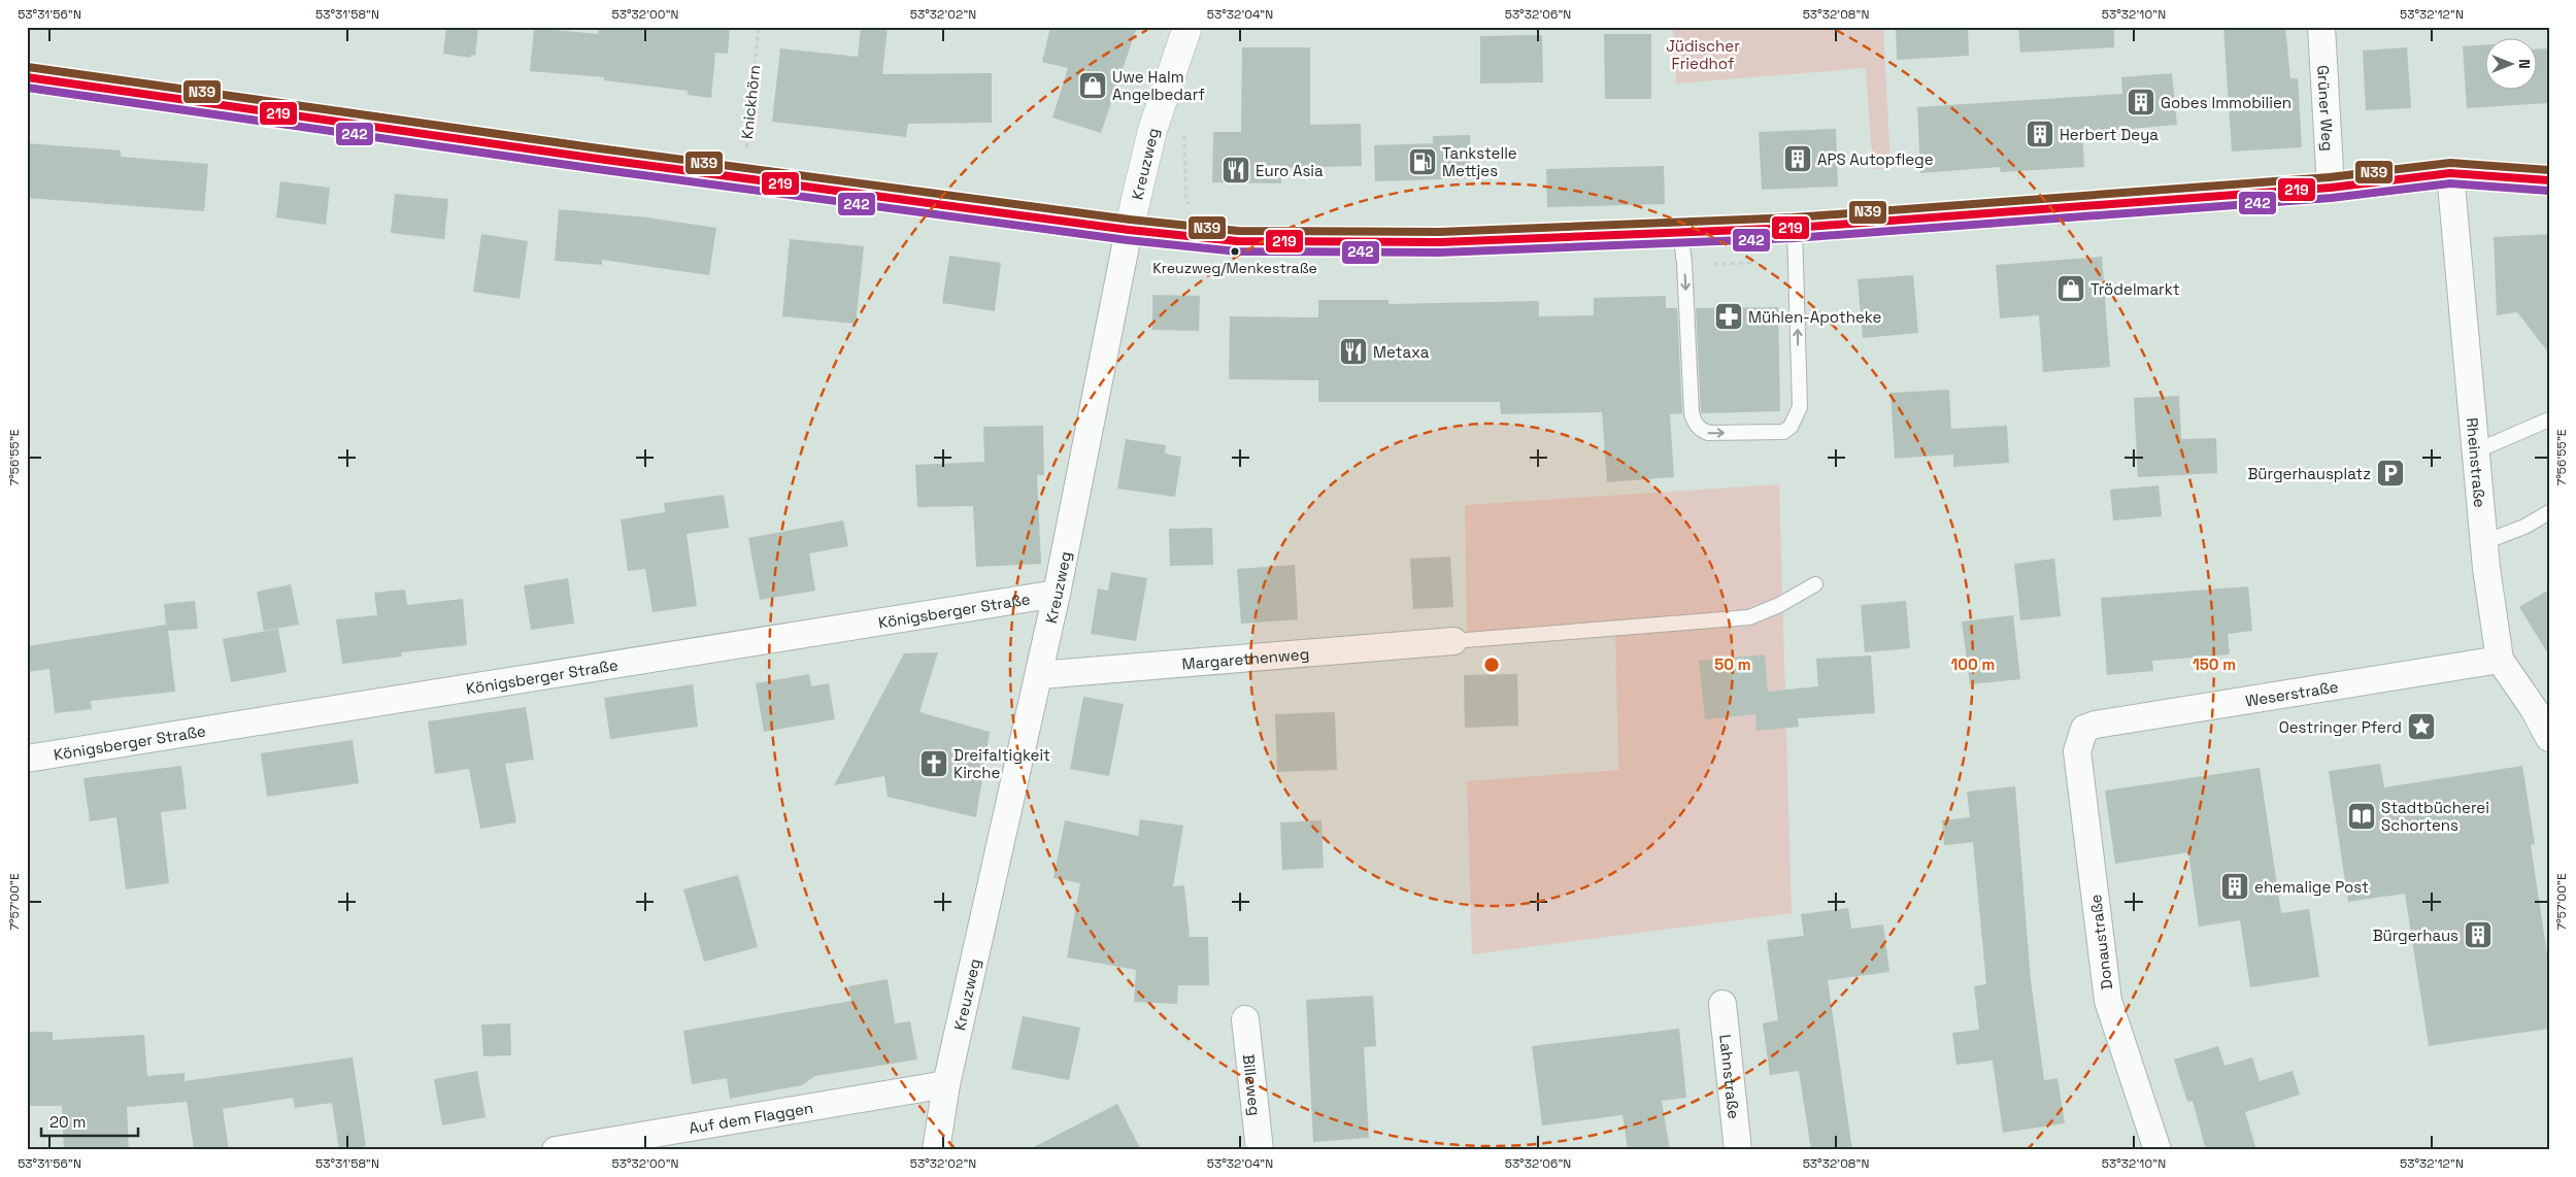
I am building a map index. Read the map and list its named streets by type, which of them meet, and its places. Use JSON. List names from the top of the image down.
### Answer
{
  "streets": {
    "street": [
      "Grüner Weg",
      "Kreuzweg",
      "Rheinstraße",
      "Königsberger Straße",
      "Margarethenweg",
      "Weserstraße",
      "Donaustraße",
      "Lahnstraße",
      "Billeweg",
      "Auf dem Flaggen"
    ],
    "path": ["Knickhörn"]
  },
  "crossings": [
    ["Kreuzweg", "Königsberger Straße"],
    ["Kreuzweg", "Margarethenweg"],
    ["Kreuzweg", "Auf dem Flaggen"],
    ["Rheinstraße", "Weserstraße"],
    ["Weserstraße", "Donaustraße"]
  ],
  "parks": ["Jüdischer Friedhof"],
  "places": {
    "shop": ["Uwe Halm Angelbedarf", "Trödelmarkt"],
    "building": [
      "Gobes Immobilien",
      "Herbert Deya",
      "APS Autopflege",
      "ehemalige Post",
      "Bürgerhaus"
    ],
    "fuel station": ["Tankstelle Mettjes"],
    "restaurant": ["Euro Asia", "Metaxa"],
    "other": ["Kreuzweg/Menkestraße"],
    "pharmacy": ["Mühlen-Apotheke"],
    "parking": ["Bürgerhausplatz"],
    "place": ["Oestringer Pferd"],
    "church": ["Dreifaltigkeit Kirche"],
    "library": ["Stadtbücherei Schortens"]
  },
  "lines": ["transit line N39", "transit line 219", "transit line 242"],
  "scale_bar": "20 m",
  "north": "right",
  "coordinates": [
    "53°31'56\"N",
    "53°31'58\"N",
    "53°32'00\"N",
    "53°32'02\"N",
    "53°32'04\"N",
    "53°32'06\"N",
    "53°32'08\"N",
    "53°32'10\"N",
    "53°32'12\"N",
    "7°56'55\"E",
    "7°57'00\"E"
  ],
  "rings": ["50 m", "100 m", "150 m"]
}
